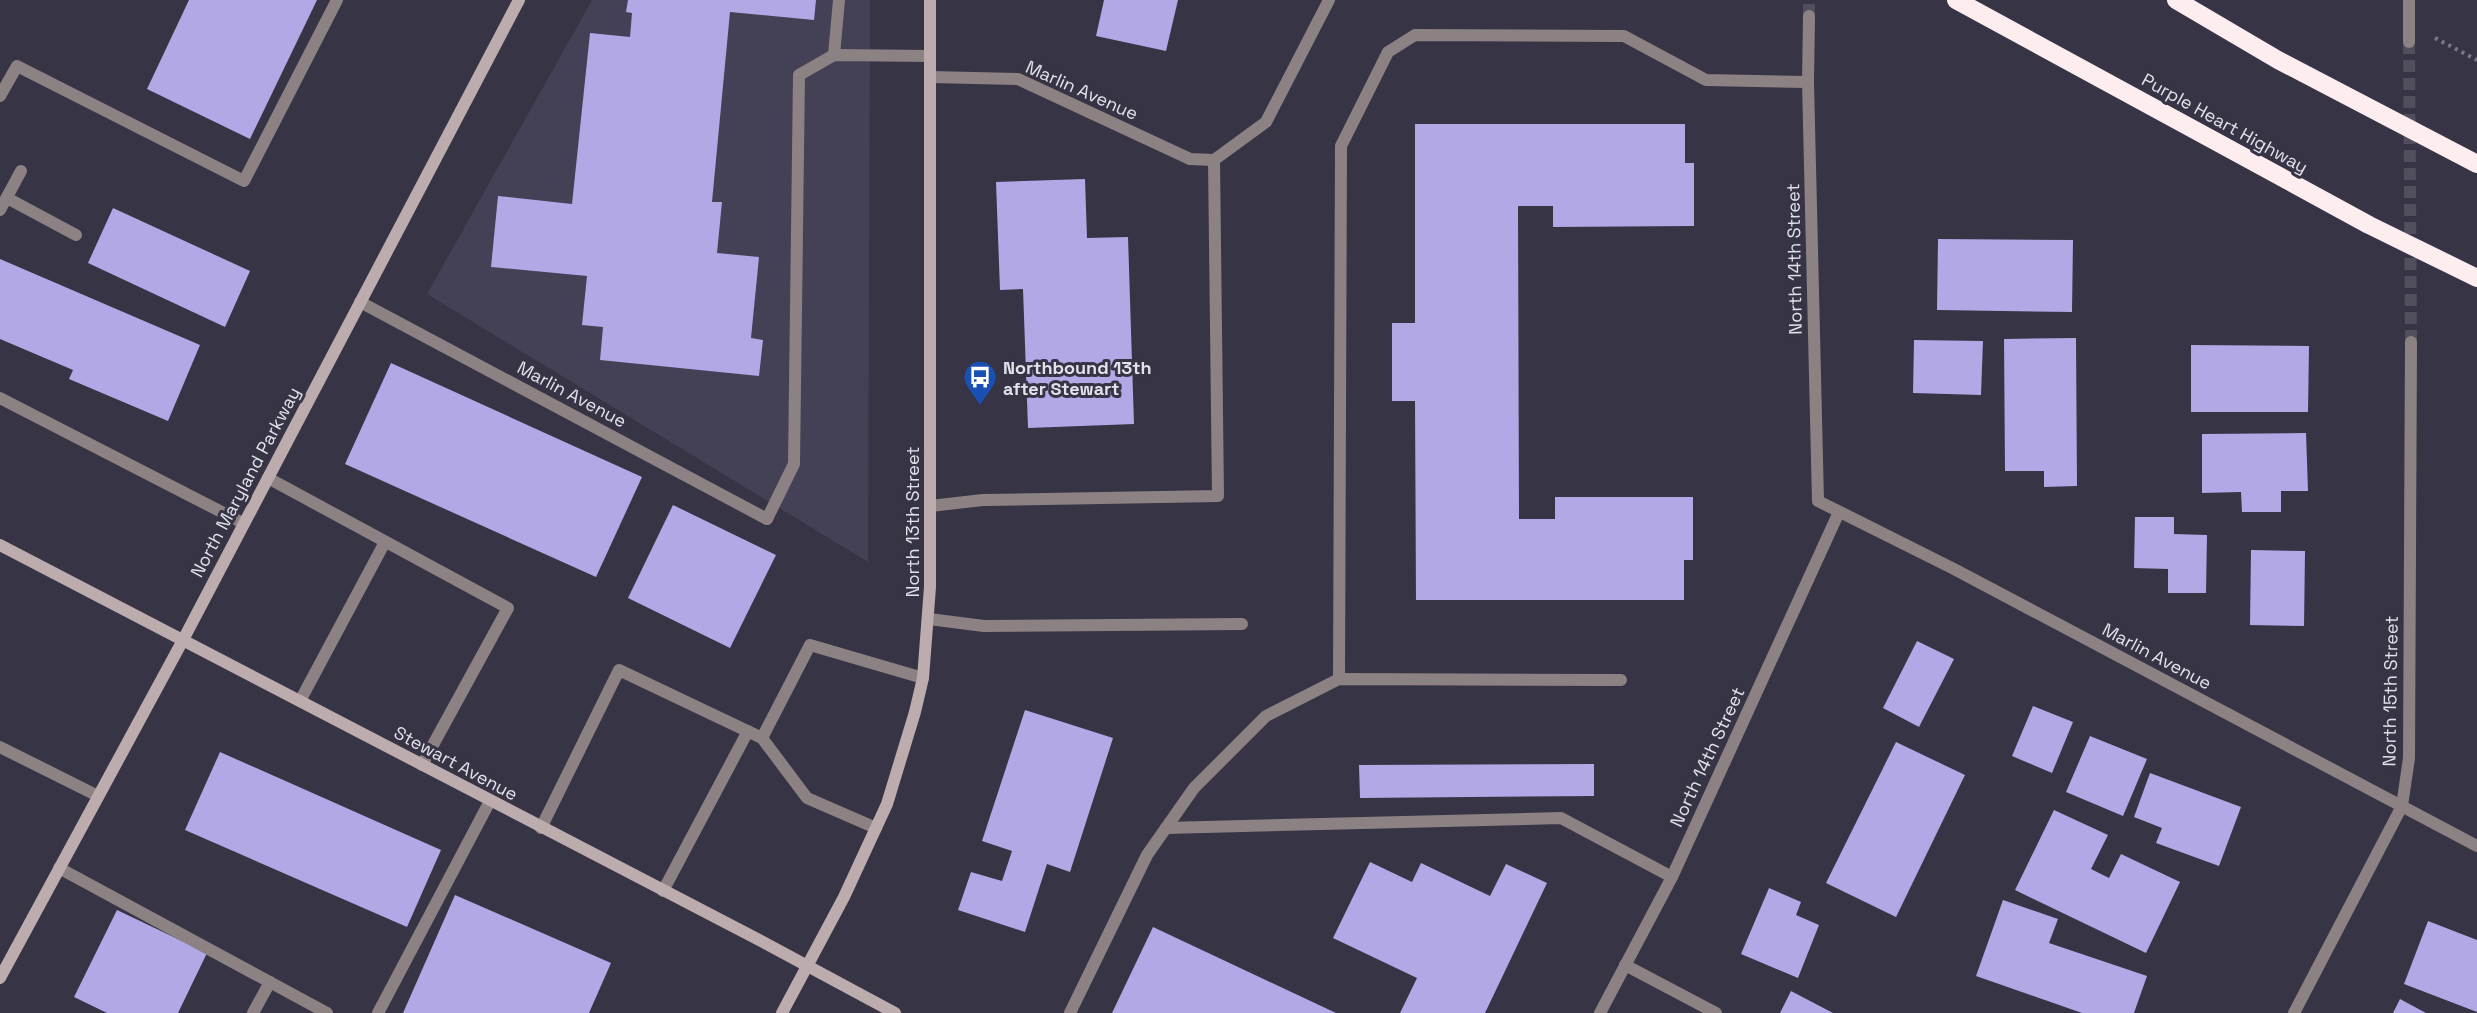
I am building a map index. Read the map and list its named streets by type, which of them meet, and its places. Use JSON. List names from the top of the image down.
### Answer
{
  "streets": {
    "highway": ["Purple Heart Highway"],
    "main road": ["North Maryland Parkway", "North 13th Street", "Stewart Avenue"],
    "street": ["Marlin Avenue", "North 14th Street", "North 15th Street"]
  },
  "crossings": [
    ["Marlin Avenue", "North 14th Street"],
    ["Marlin Avenue", "North Maryland Parkway"],
    ["Marlin Avenue", "North 13th Street"],
    ["Marlin Avenue", "North 15th Street"],
    ["North Maryland Parkway", "Stewart Avenue"],
    ["North 13th Street", "Stewart Avenue"]
  ],
  "places": {
    "bus stop": ["Northbound 13th after Stewart"]
  }
}
